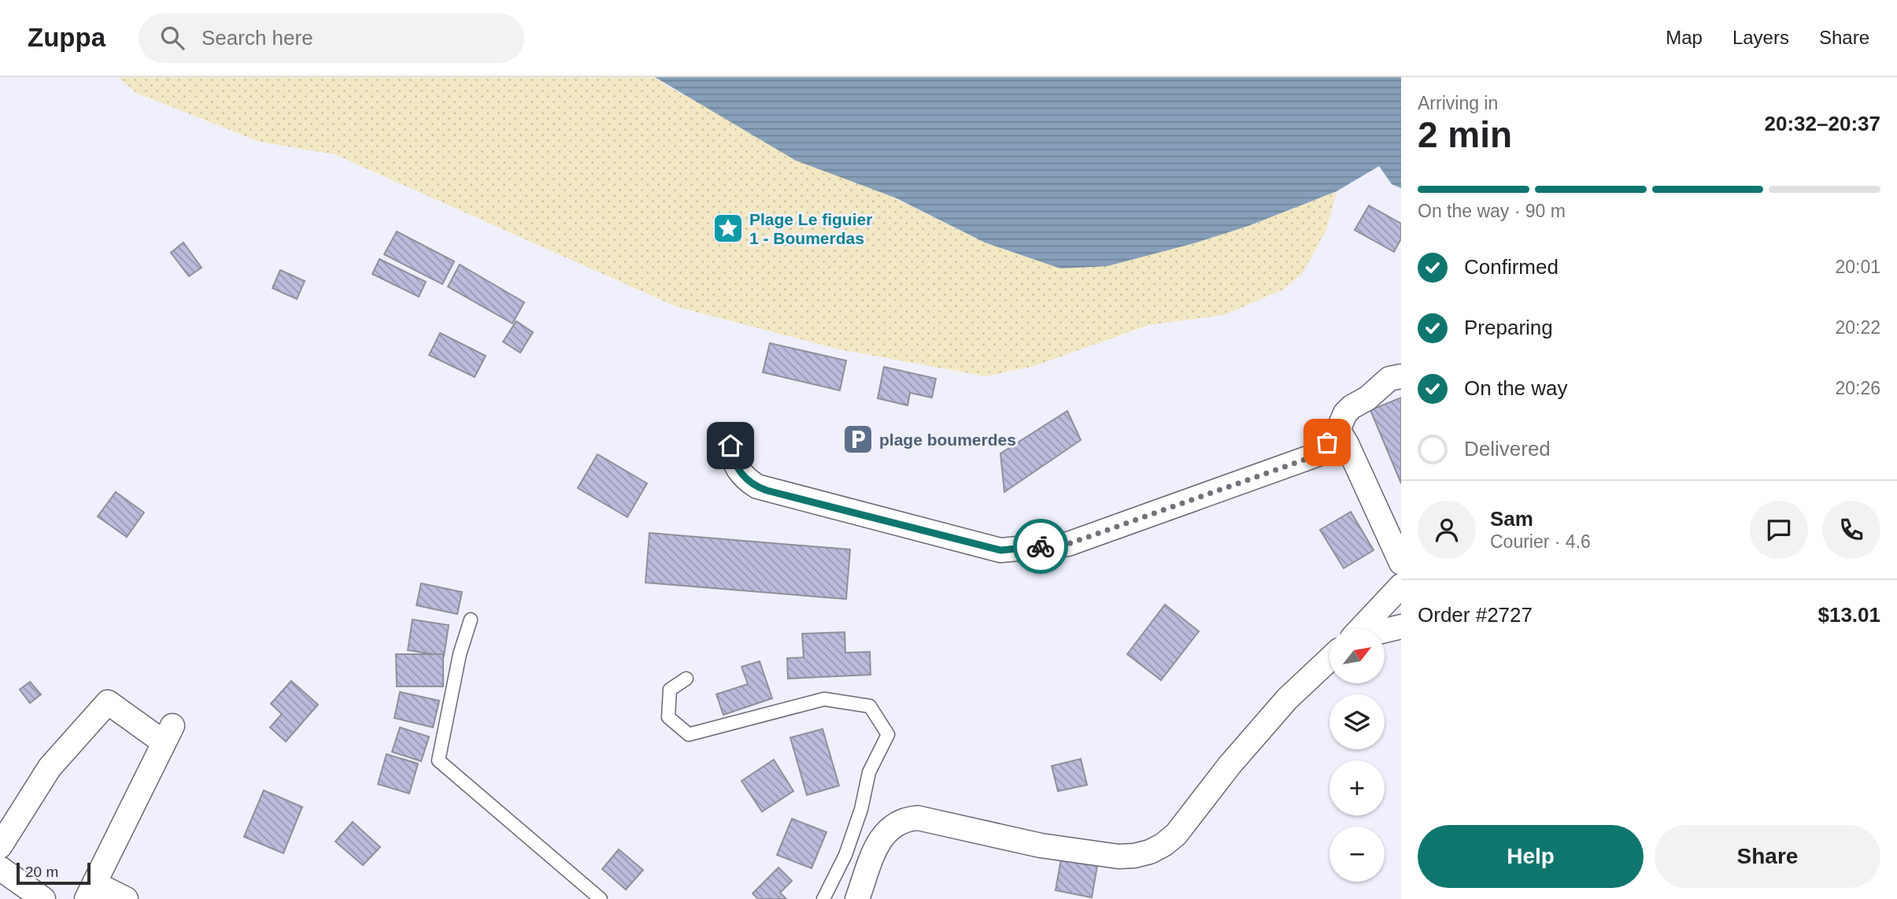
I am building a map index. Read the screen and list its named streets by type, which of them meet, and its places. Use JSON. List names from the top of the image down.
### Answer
{
  "places": {
    "place": ["Plage Le figuier 1 - Boumerdas"],
    "parking": ["plage boumerdes"]
  },
  "scale_bar": "20 m",
  "north": "top right",
  "page": {
    "header": "Zuppa",
    "search": "Search here",
    "nav": ["Map", "Layers", "Share"],
    "heading": ["2 min", "Arriving in", "20:32–20:37"],
    "panel": [
      "Sam",
      "Courier · 4.6",
      "Order #2727",
      "$13.01"
    ],
    "bar": "On the way · 90 m",
    "list": [
      ["Confirmed", "20:01"],
      ["Preparing", "20:22"],
      ["On the way", "20:26"],
      "Delivered"
    ],
    "map_buttons": ["+", "−"],
    "buttons": ["Help", "Share"],
    "scale": "20 m"
  }
}
